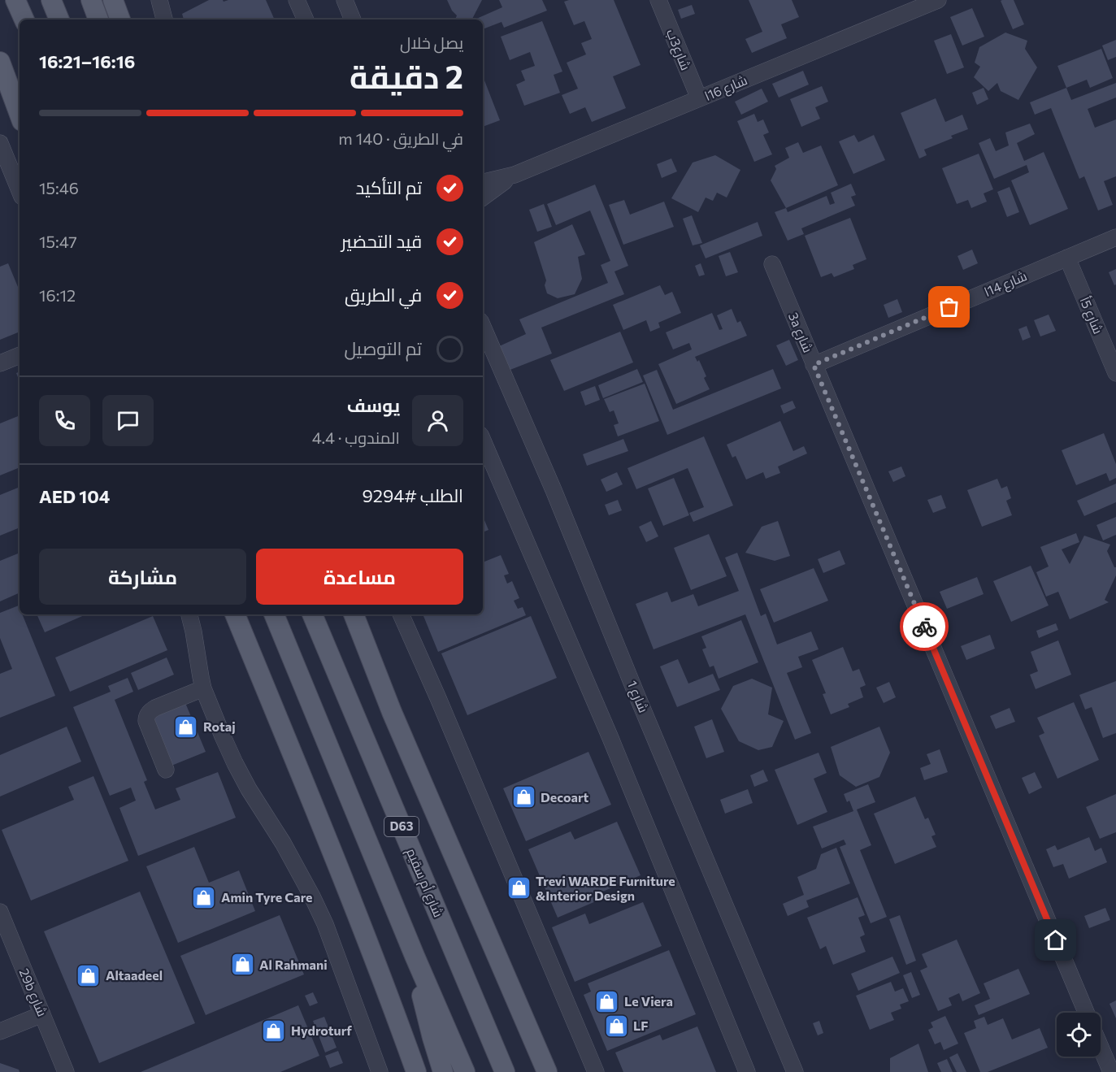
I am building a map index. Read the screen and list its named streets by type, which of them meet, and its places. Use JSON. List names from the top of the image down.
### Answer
{
  "streets": {
    "main road": ["D63", "شارع أم سقيم"],
    "street": [
      "شارع3ب",
      "شارع 16ا",
      "شارع 14ا",
      "شارع 5أ",
      "3a شارع",
      "شارع 1",
      "29b شارع"
    ]
  },
  "crossings": [
    ["شارع3ب", "شارع 16ا"],
    ["شارع 14ا", "شارع 5أ"],
    ["شارع 14ا", "3a شارع"]
  ],
  "places": {
    "shop": [
      "Rotaj",
      "Decoart",
      "Trevi WARDE Furniture &Interior Design",
      "Amin Tyre Care",
      "Al Rahmani",
      "Altaadeel",
      "Le Viera",
      "LF",
      "Hydroturf"
    ]
  },
  "page": {
    "heading": ["2 دقيقة", "يصل خلال", "16:16–16:21"],
    "panel": [
      "يوسف",
      "المندوب · 4.4",
      "الطلب #9294",
      "AED 104"
    ],
    "bar": "في الطريق · 140 m",
    "list": [
      ["تم التأكيد", "15:46"],
      ["قيد التحضير", "15:47"],
      ["في الطريق", "16:12"],
      "تم التوصيل"
    ],
    "buttons": ["مساعدة", "مشاركة"]
  }
}
